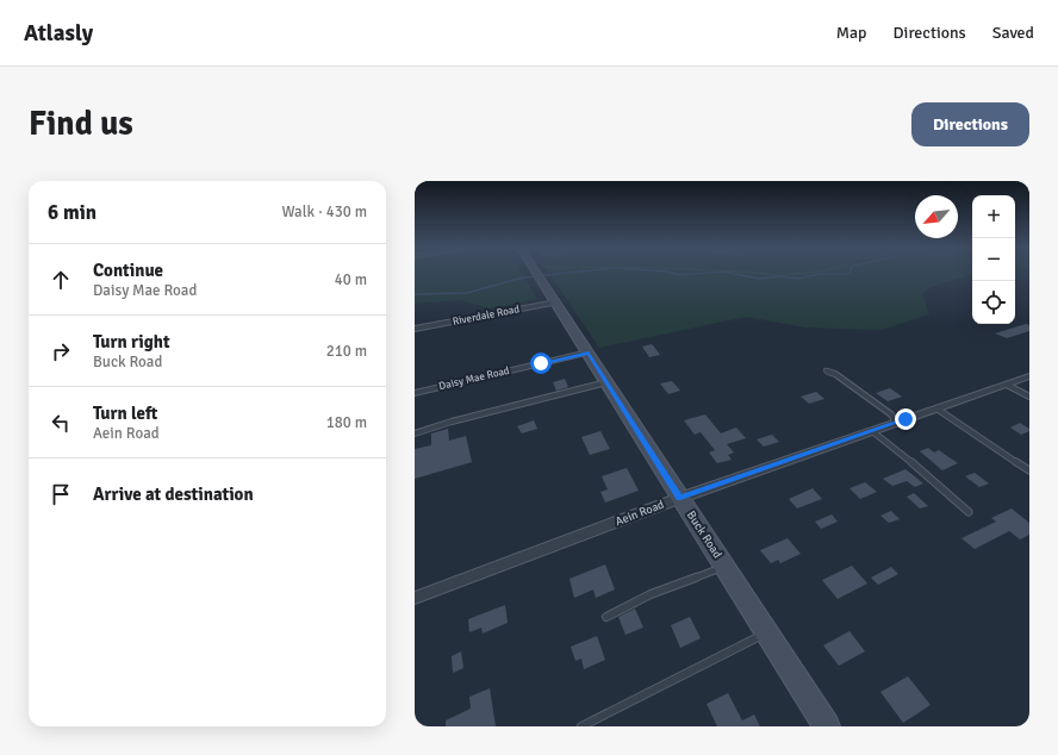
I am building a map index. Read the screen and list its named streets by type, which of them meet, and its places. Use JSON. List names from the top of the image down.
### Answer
{
  "streets": {
    "street": [
      "Riverdale Road",
      "Daisy Mae Road",
      "Aein Road",
      "Buck Road"
    ]
  },
  "crossings": [
    ["Riverdale Road", "Buck Road"],
    ["Daisy Mae Road", "Buck Road"],
    ["Aein Road", "Buck Road"]
  ],
  "north": "bottom left",
  "page": {
    "header": "Atlasly",
    "nav": ["Map", "Directions", "Saved"],
    "buttons": "Directions",
    "title": "Find us",
    "heading": ["6 min", "Walk · 430 m"],
    "map_buttons": ["+", "−"],
    "list": [
      ["Continue", "Daisy Mae Road", "40 m"],
      ["Turn right", "Buck Road", "210 m"],
      ["Turn left", "Aein Road", "180 m"],
      "Arrive at destination"
    ]
  }
}
